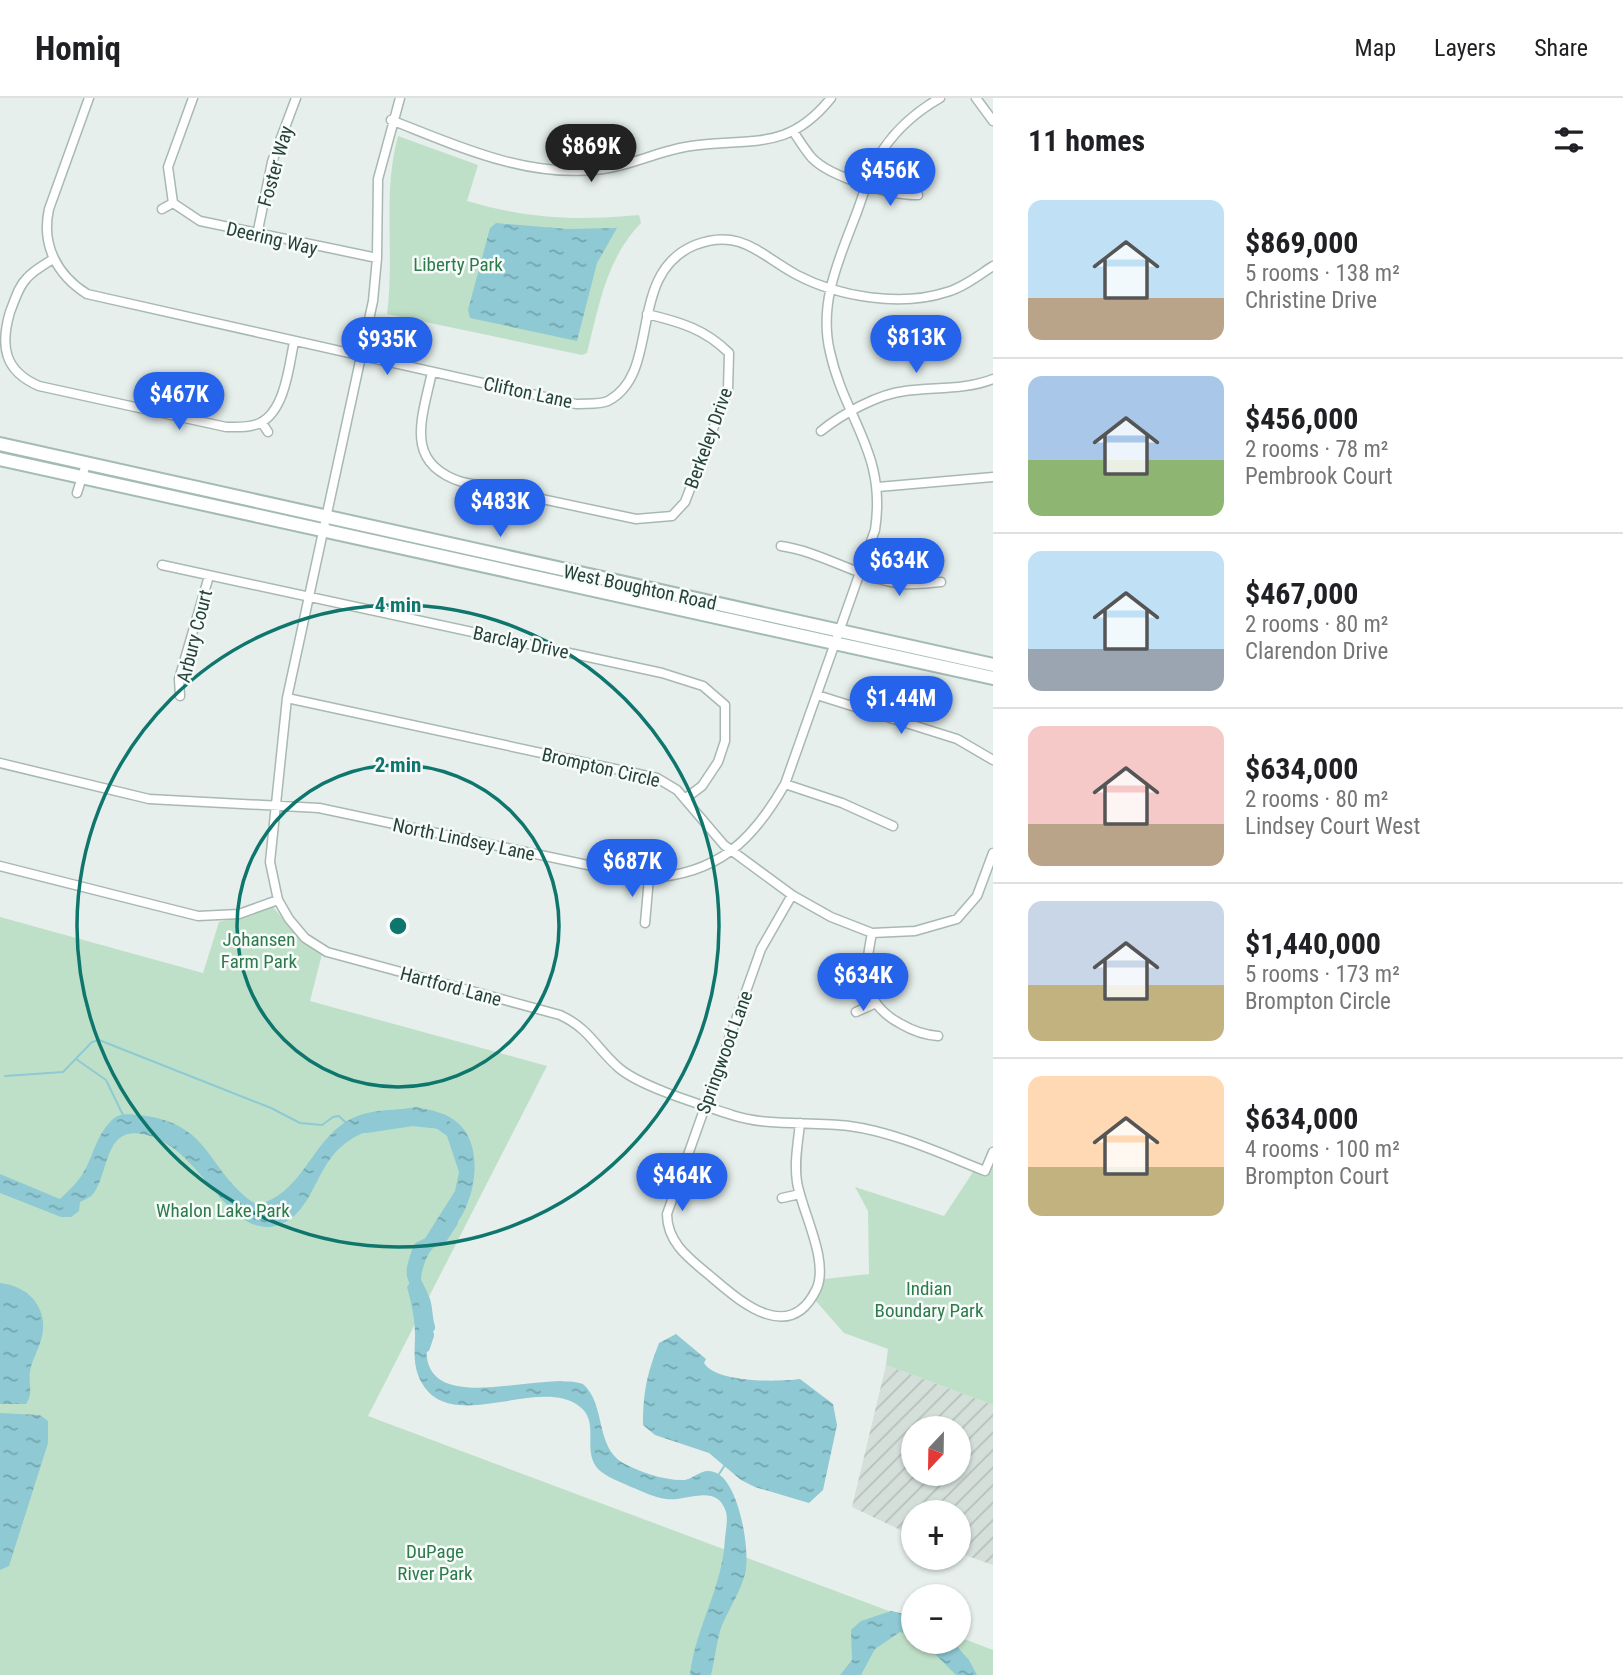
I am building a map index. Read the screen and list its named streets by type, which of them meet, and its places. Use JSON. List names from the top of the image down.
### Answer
{
  "streets": {
    "main road": ["West Boughton Road"],
    "street": [
      "Foster Way",
      "Deering Way",
      "Clifton Lane",
      "Berkeley Drive",
      "Arbury Court",
      "Barclay Drive",
      "Brompton Circle",
      "North Lindsey Lane",
      "Hartford Lane",
      "Springwood Lane"
    ]
  },
  "crossings": [
    ["Foster Way", "Deering Way"],
    ["Deering Way", "Hartford Lane"],
    ["Clifton Lane", "Berkeley Drive"],
    ["Clifton Lane", "North Lindsey Lane"],
    ["Clifton Lane", "Hartford Lane"],
    ["West Boughton Road", "North Lindsey Lane"],
    ["West Boughton Road", "Hartford Lane"],
    ["Arbury Court", "Barclay Drive"],
    ["Barclay Drive", "Brompton Circle"],
    ["Barclay Drive", "Hartford Lane"],
    ["Brompton Circle", "North Lindsey Lane"],
    ["Brompton Circle", "Hartford Lane"],
    ["Brompton Circle", "Springwood Lane"],
    ["North Lindsey Lane", "Hartford Lane"],
    ["Hartford Lane", "Springwood Lane"]
  ],
  "parks": [
    "Liberty Park",
    "Johansen Farm Park",
    "Whalon Lake Park",
    "Indian Boundary Park",
    "DuPage River Park"
  ],
  "north": "bottom",
  "page": {
    "header": "Homiq",
    "nav": ["Map", "Layers", "Share"],
    "heading": "11 homes",
    "price": [
      "$869K",
      "$456K",
      "$813K",
      "$935K",
      "$467K",
      "$483K",
      "$634K",
      "$1.44M",
      "$687K",
      "$634K",
      "$464K"
    ],
    "list": [
      {
        "name": "$869,000",
        "note": "5 rooms · 138 m² · Christine Drive"
      },
      {
        "name": "$456,000",
        "note": "2 rooms · 78 m² · Pembrook Court"
      },
      {
        "name": "$467,000",
        "note": "2 rooms · 80 m² · Clarendon Drive"
      },
      {
        "name": "$634,000",
        "note": "2 rooms · 80 m² · Lindsey Court West"
      },
      {
        "name": "$1,440,000",
        "note": "5 rooms · 173 m² · Brompton Circle"
      },
      {
        "name": "$634,000",
        "note": "4 rooms · 100 m² · Brompton Court"
      }
    ],
    "map_buttons": ["+", "−"]
  },
  "rings": ["4 min", "2 min"]
}
